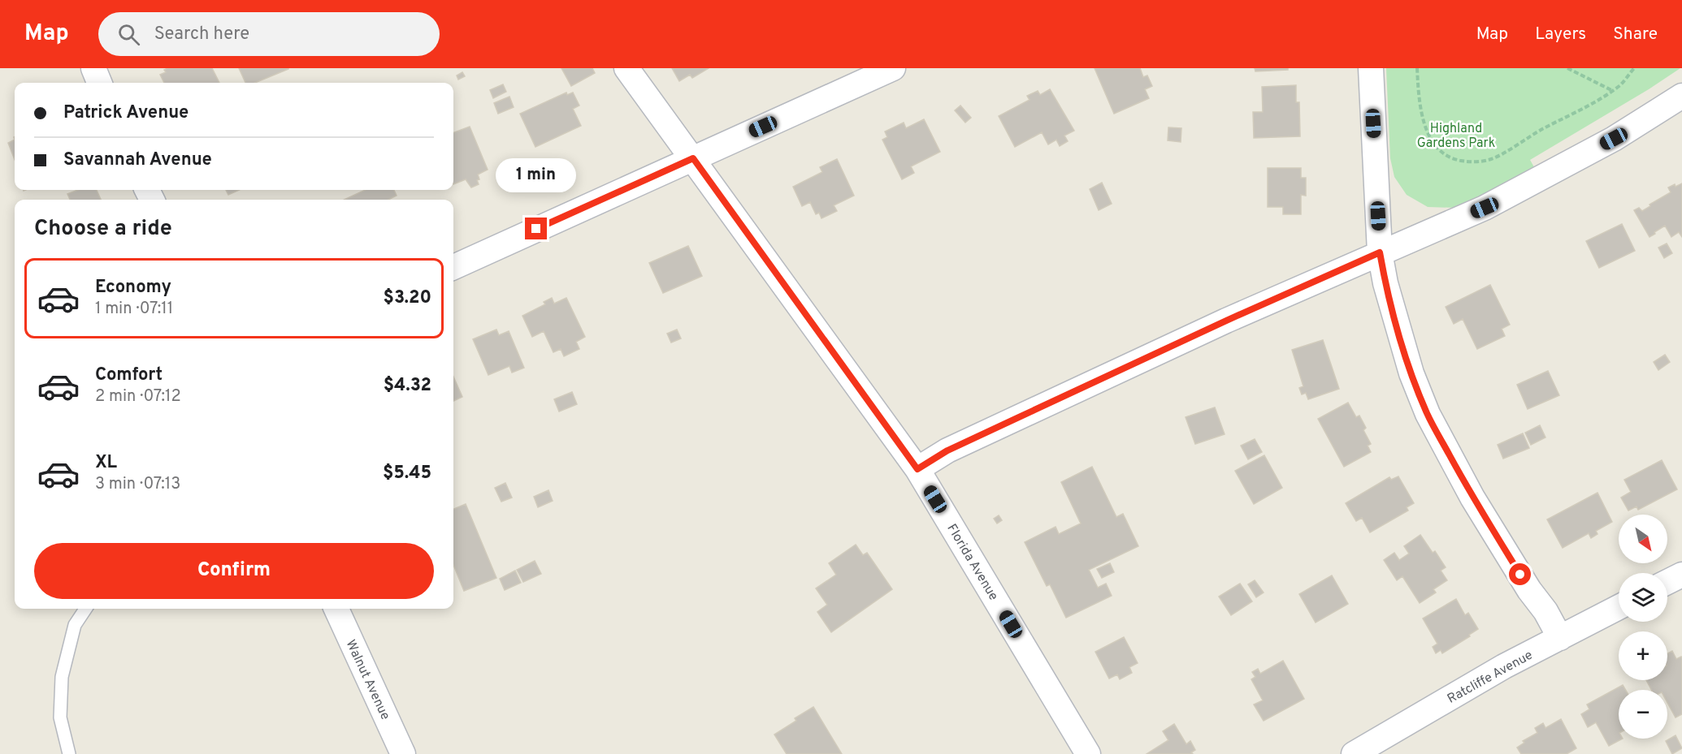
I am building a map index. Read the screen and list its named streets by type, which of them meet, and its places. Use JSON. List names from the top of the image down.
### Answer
{
  "streets": {
    "street": ["Florida Avenue", "Ratcliffe Avenue", "Walnut Avenue"]
  },
  "parks": ["Highland Gardens Park"],
  "north": "bottom right",
  "page": {
    "header": "Map",
    "search": "Search here",
    "nav": ["Map", "Layers", "Share"],
    "banner": ["Patrick Avenue", "Savannah Avenue"],
    "bubble": "1 min",
    "heading": "Choose a ride",
    "list": [
      {
        "name": "Economy",
        "note": "1 min · 07:11",
        "value": "$3.20"
      },
      {
        "name": "Comfort",
        "note": "2 min · 07:12",
        "value": "$4.32"
      },
      {
        "name": "XL",
        "note": "3 min · 07:13",
        "value": "$5.45"
      }
    ],
    "map_buttons": ["+", "−"],
    "buttons": "Confirm"
  }
}
